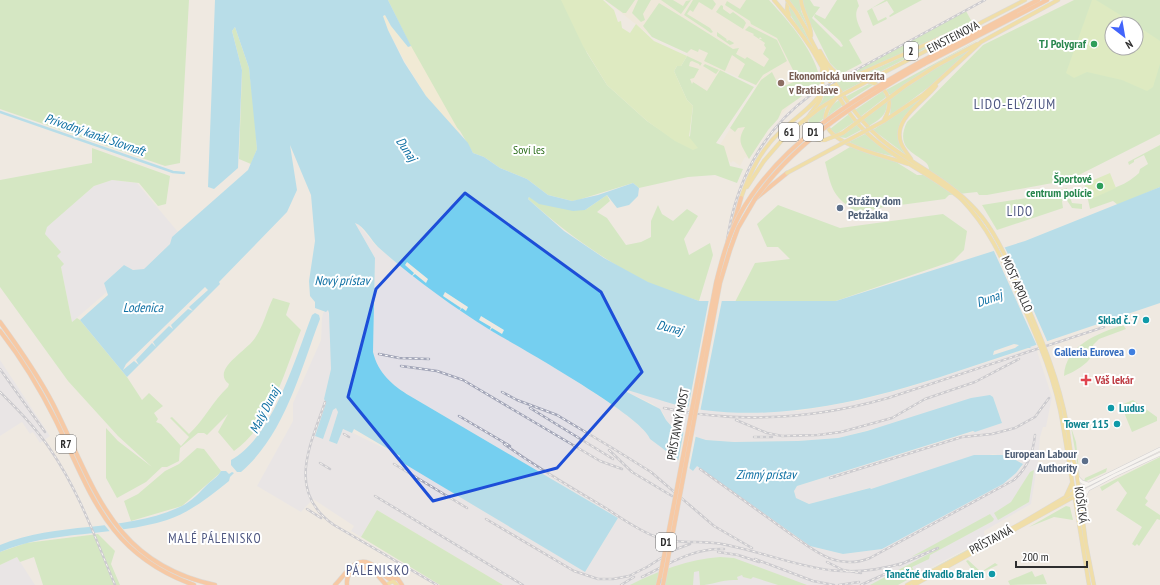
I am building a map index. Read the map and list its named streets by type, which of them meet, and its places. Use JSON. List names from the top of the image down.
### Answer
{
  "streets": {
    "highway": [
      "61",
      "D1",
      "PRÍSTAVNÝ MOST",
      "R7"
    ],
    "main road": [
      "EINSTEINOVA",
      "2",
      "MOST APOLLO",
      "KOŠICKÁ",
      "PRÍSTAVNÁ"
    ]
  },
  "crossings": [
    ["EINSTEINOVA", "2"],
    ["EINSTEINOVA", "61"],
    ["61", "D1"],
    ["61", "PRÍSTAVNÝ MOST"],
    ["D1", "PRÍSTAVNÝ MOST"],
    ["MOST APOLLO", "KOŠICKÁ"],
    ["KOŠICKÁ", "PRÍSTAVNÁ"]
  ],
  "districts": [
    "LIDO-ELÝZIUM",
    "LIDO",
    "MALÉ PÁLENISKO",
    "PÁLENISKO"
  ],
  "water": [
    "Prívodný kanál Slovnaft",
    "Dunaj",
    "Nový prístav",
    "Lodenica",
    "Malý Dunaj",
    "Zimný prístav"
  ],
  "parks": ["Soví les"],
  "places": {
    "other": [
      "TJ Polygraf",
      "Ekonomická univerzita v Bratislave",
      "Športové centrum polície",
      "Strážny dom Petržalka",
      "Sklad č. 7",
      "Galleria Eurovea",
      "Ludus",
      "Tower 115",
      "European Labour Authority",
      "Tanečné divadlo Bralen"
    ],
    "health": ["Váš lekár"]
  },
  "scale_bar": "200 m",
  "north": "bottom right"
}
